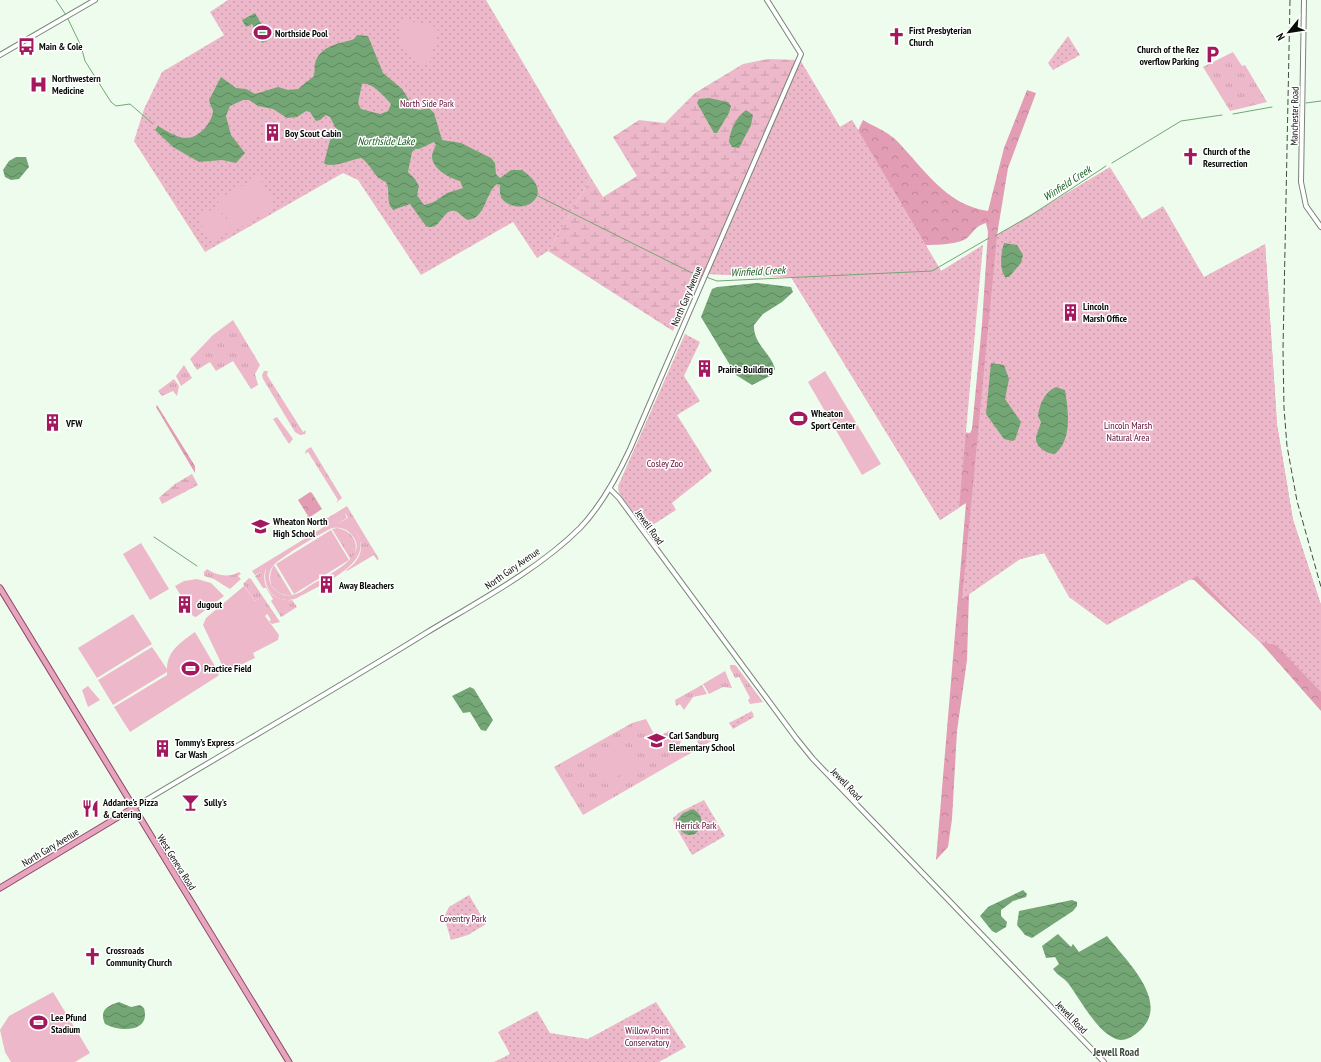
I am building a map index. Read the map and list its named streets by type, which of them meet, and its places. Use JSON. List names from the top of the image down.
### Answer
{
  "streets": {
    "main road": ["North Gary Avenue", "West Geneva Road"],
    "street": ["Manchester Road", "Jewell Road"]
  },
  "crossings": [
    ["North Gary Avenue", "Jewell Road"],
    ["North Gary Avenue", "West Geneva Road"]
  ],
  "districts": ["Jewell Road"],
  "water": ["Northside Lake", "Winfield Creek"],
  "parks": [
    "North Side Park",
    "Lincoln Marsh Natural Area",
    "Cosley Zoo",
    "Herrick Park",
    "Coventry Park",
    "Willow Point Conservatory"
  ],
  "places": {
    "sports": [
      "Northside Pool",
      "Wheaton Sport Center",
      "Practice Field",
      "Lee Pfund Stadium"
    ],
    "church": ["First Presbyterian Church", "Church of the Resurrection", "Crossroads Community Church"],
    "bus stop": ["Main & Cole"],
    "parking": ["Church of the Rez overflow Parking"],
    "hospital": ["Northwestern Medicine"],
    "building": [
      "Boy Scout Cabin",
      "Lincoln Marsh Office",
      "Prairie Building",
      "VFW",
      "Away Bleachers",
      "dugout",
      "Tommy’s Express Car Wash"
    ],
    "school or university": ["Wheaton North High School", "Carl Sandburg Elementary School"],
    "bar": ["Sully's"],
    "restaurant": ["Addante's Pizza & Catering"]
  },
  "north": "bottom left"
}
